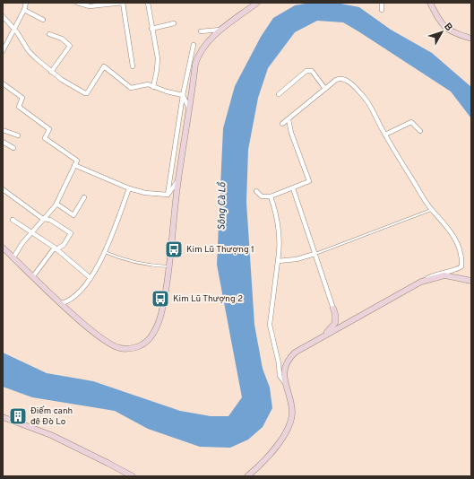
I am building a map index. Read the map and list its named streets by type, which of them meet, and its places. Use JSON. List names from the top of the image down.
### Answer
{
  "water": ["Sông Cà Lồ"],
  "places": {
    "bus stop": ["Kim Lũ Thượng 1", "Kim Lũ Thượng 2"],
    "building": ["Điếm canh đê Đò Lo"]
  },
  "north": "top right"
}
